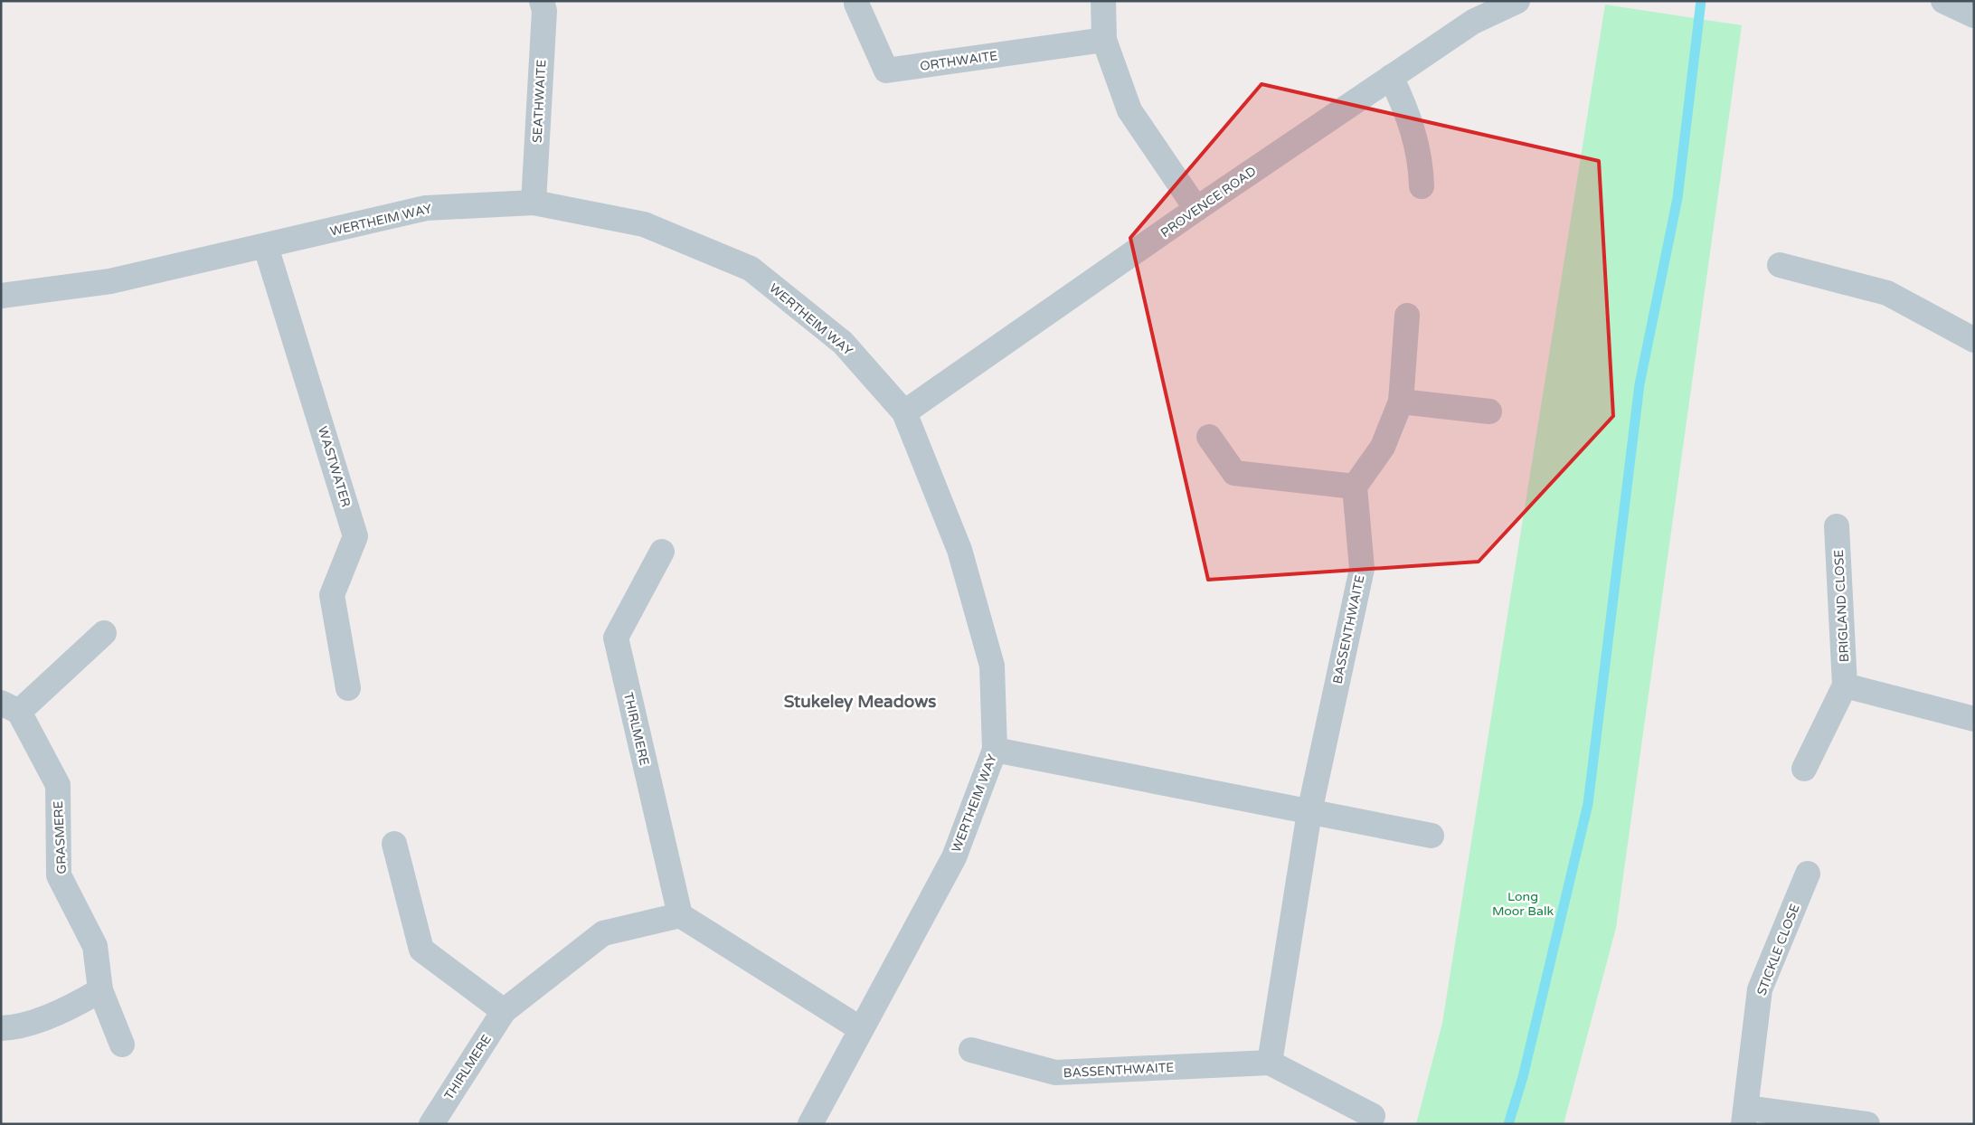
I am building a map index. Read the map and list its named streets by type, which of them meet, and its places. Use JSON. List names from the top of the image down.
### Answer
{
  "streets": {
    "street": [
      "ORTHWAITE",
      "SEATHWAITE",
      "PROVENCE ROAD",
      "WERTHEIM WAY",
      "WASTWATER",
      "BRIGLAND CLOSE",
      "BASSENTHWAITE",
      "THIRLMERE",
      "GRASMERE",
      "STICKLE CLOSE"
    ]
  },
  "crossings": [
    ["SEATHWAITE", "WERTHEIM WAY"],
    ["PROVENCE ROAD", "WERTHEIM WAY"],
    ["WERTHEIM WAY", "WASTWATER"]
  ],
  "districts": ["Stukeley Meadows"],
  "parks": ["Long Moor Balk"]
}
